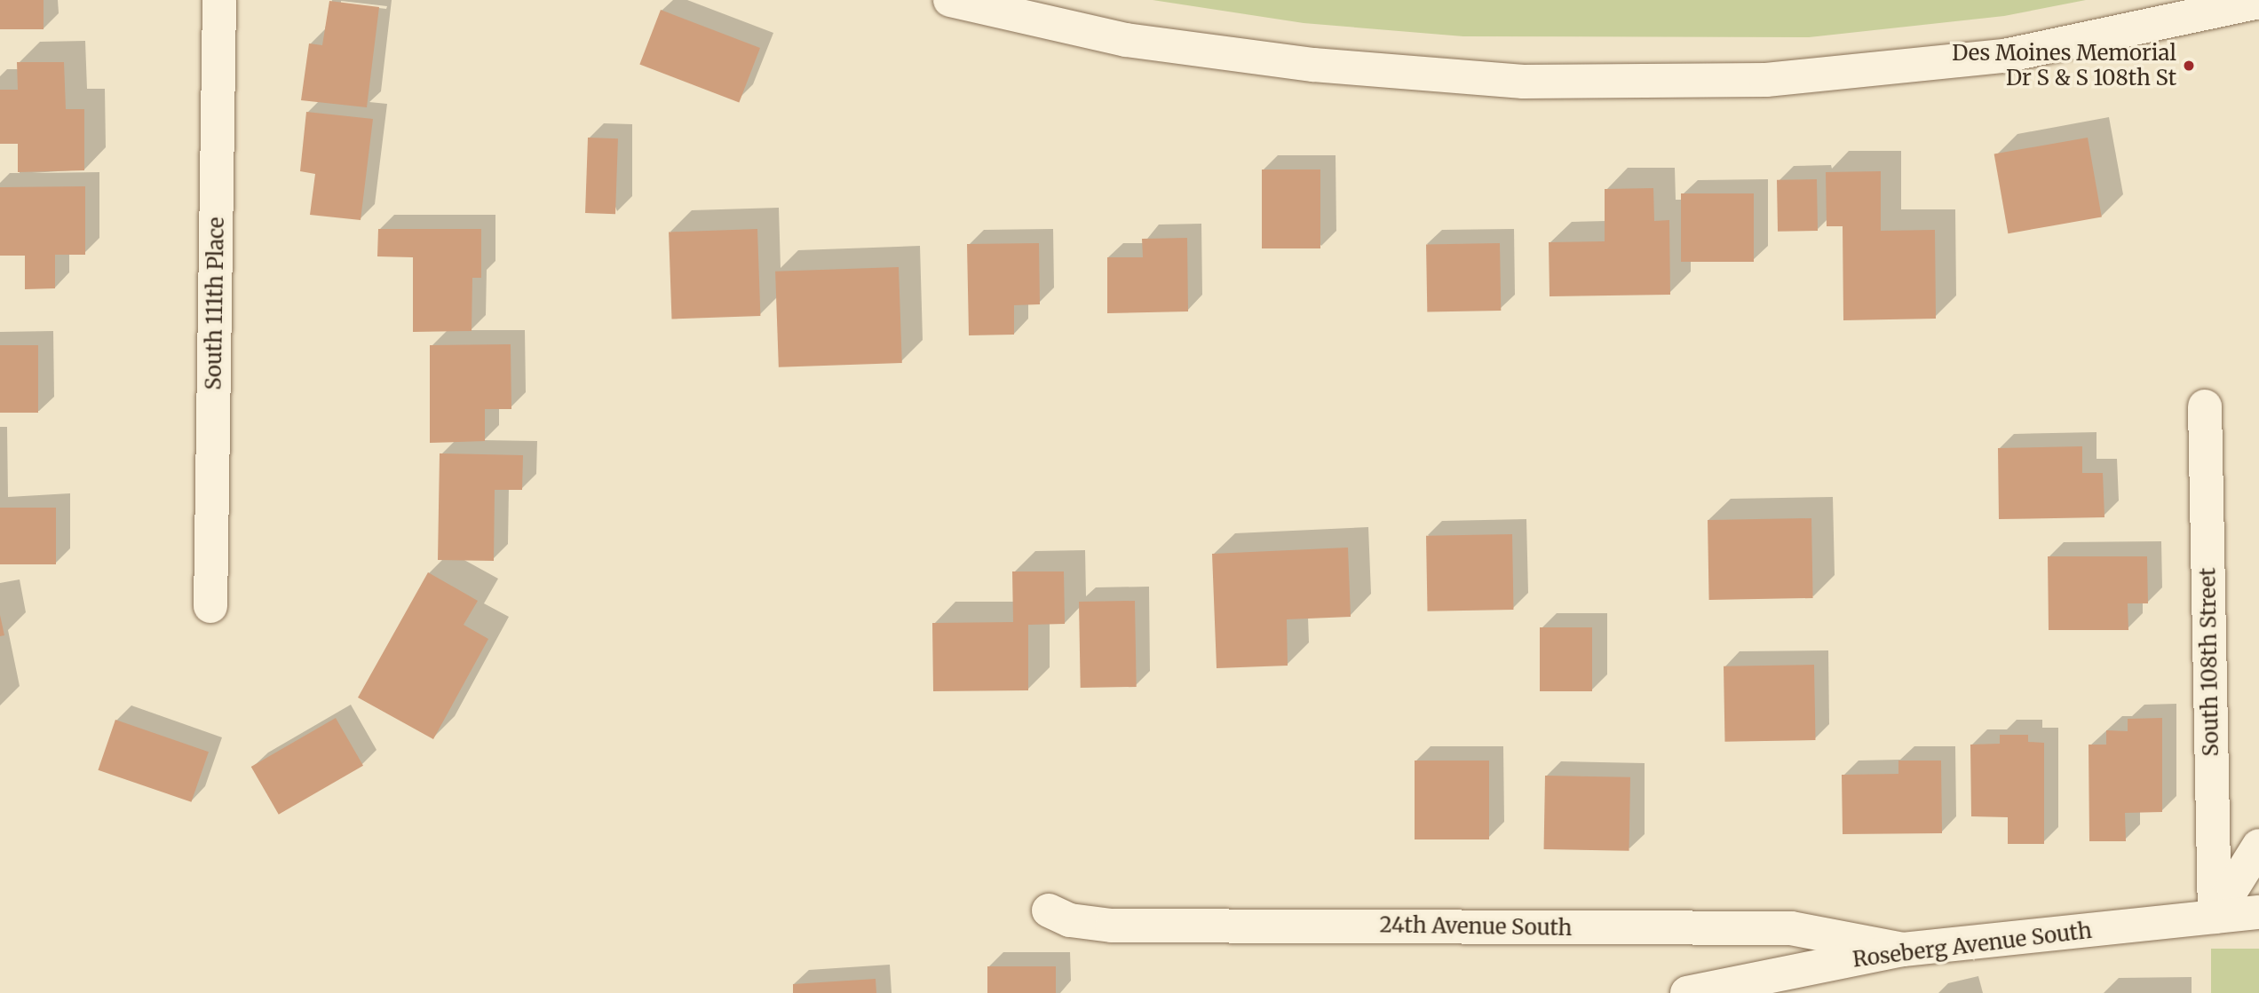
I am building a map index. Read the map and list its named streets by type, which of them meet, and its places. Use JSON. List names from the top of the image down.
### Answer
{
  "streets": {
    "street": [
      "South 111th Place",
      "South 108th Street",
      "24th Avenue South",
      "Roseberg Avenue South"
    ]
  },
  "crossings": [
    ["South 108th Street", "Roseberg Avenue South"],
    ["24th Avenue South", "Roseberg Avenue South"]
  ],
  "places": ["Des Moines Memorial Dr S & S 108th St"]
}
